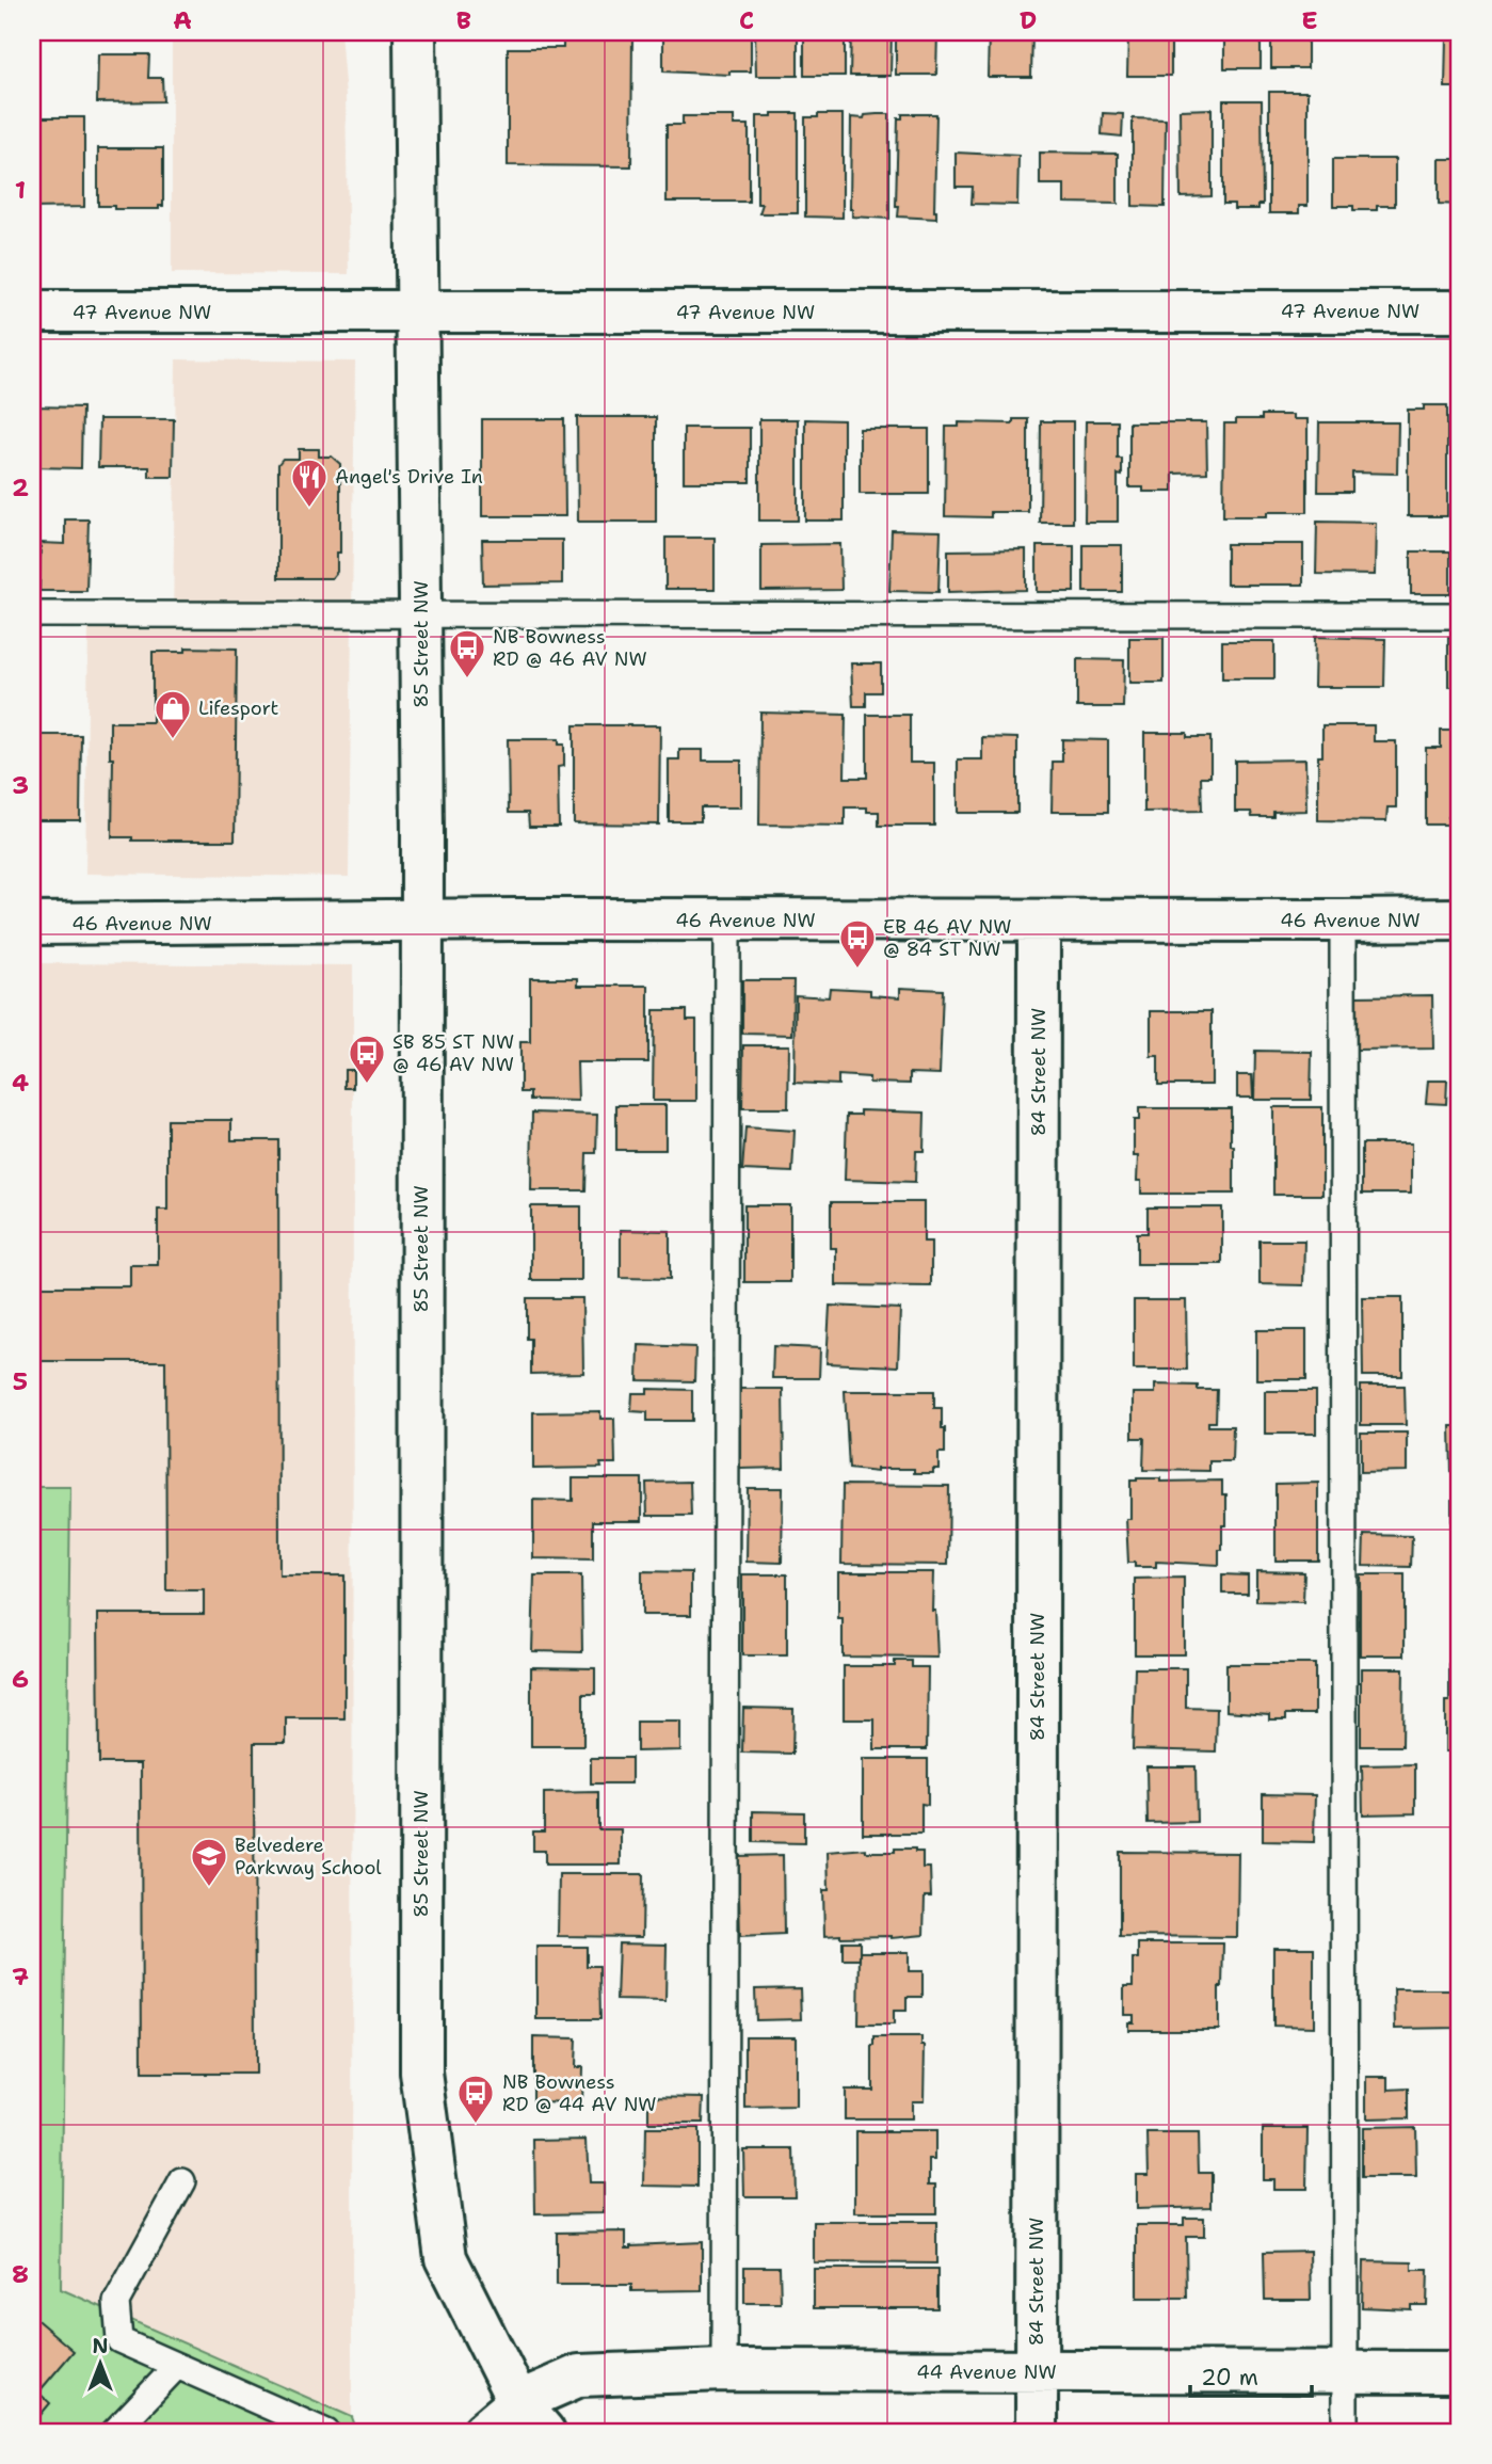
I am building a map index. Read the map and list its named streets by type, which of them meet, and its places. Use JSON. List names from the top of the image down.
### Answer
{
  "streets": {
    "street": [
      "47 Avenue NW",
      "85 Street NW",
      "46 Avenue NW",
      "84 Street NW",
      "44 Avenue NW"
    ]
  },
  "crossings": [
    ["47 Avenue NW", "85 Street NW"],
    ["85 Street NW", "46 Avenue NW"],
    ["85 Street NW", "44 Avenue NW"],
    ["46 Avenue NW", "84 Street NW"],
    ["84 Street NW", "44 Avenue NW"]
  ],
  "places": {
    "restaurant": ["Angel's Drive In"],
    "bus stop": [
      "NB Bowness RD @ 46 AV NW",
      "EB 46 AV NW @ 84 ST NW",
      "SB 85 ST NW @ 46 AV NW",
      "NB Bowness RD @ 44 AV NW"
    ],
    "shop": ["Lifesport"],
    "school or university": ["Belvedere Parkway School"]
  },
  "scale_bar": "20 m",
  "north": "top",
  "grid": {
    "columns": [
      "A",
      "B",
      "C",
      "D",
      "E"
    ],
    "rows": [
      "1",
      "2",
      "3",
      "4",
      "5",
      "6",
      "7",
      "8"
    ]
  }
}
